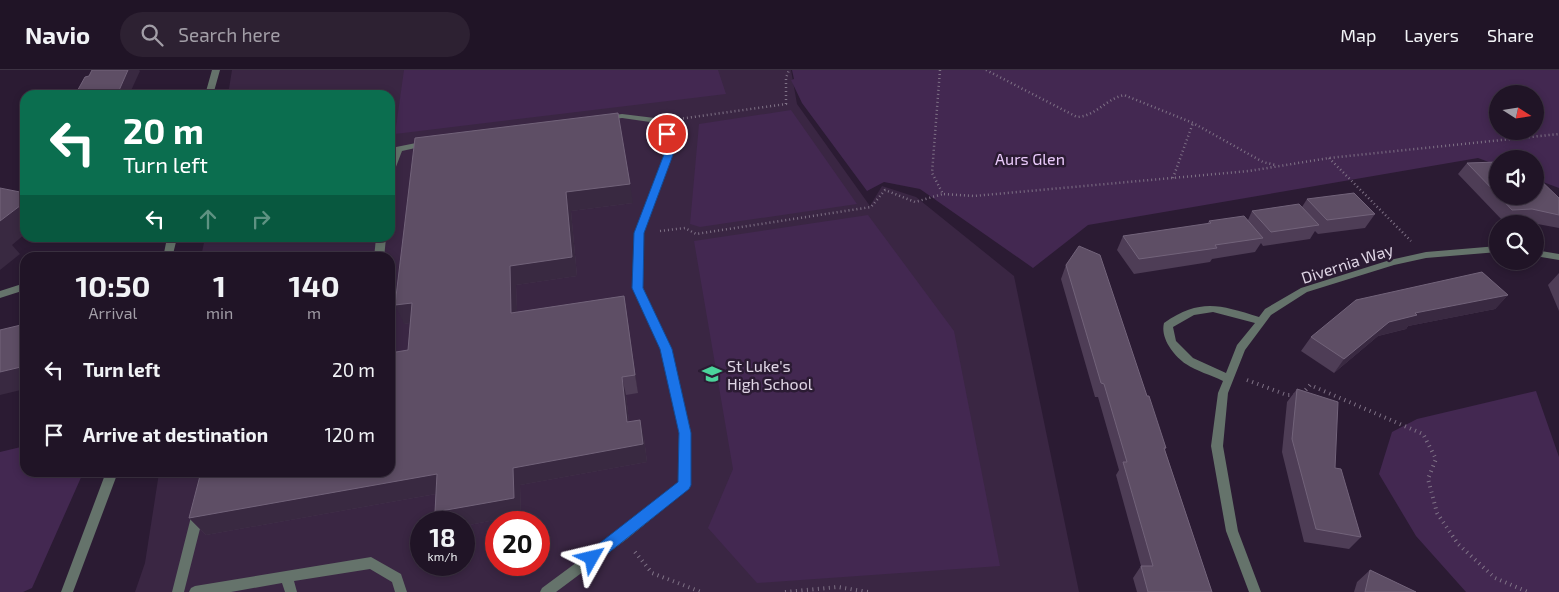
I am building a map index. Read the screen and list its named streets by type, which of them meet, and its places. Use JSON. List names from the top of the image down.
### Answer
{
  "streets": {
    "street": ["Divernia Way"]
  },
  "parks": ["Aurs Glen"],
  "places": {
    "school or university": ["St Luke's High School"]
  },
  "north": "right",
  "page": {
    "header": "Navio",
    "search": "Search here",
    "nav": ["Map", "Layers", "Share"],
    "turn": ["20 m", "Turn left"],
    "eta": [
      "10:50",
      "Arrival",
      "1",
      "min",
      "140",
      "m"
    ],
    "list": [
      {
        "name": "Turn left",
        "value": "20 m"
      },
      {
        "name": "Arrive at destination",
        "value": "120 m"
      }
    ],
    "speed": "18 km/h",
    "limit": "20"
  }
}
